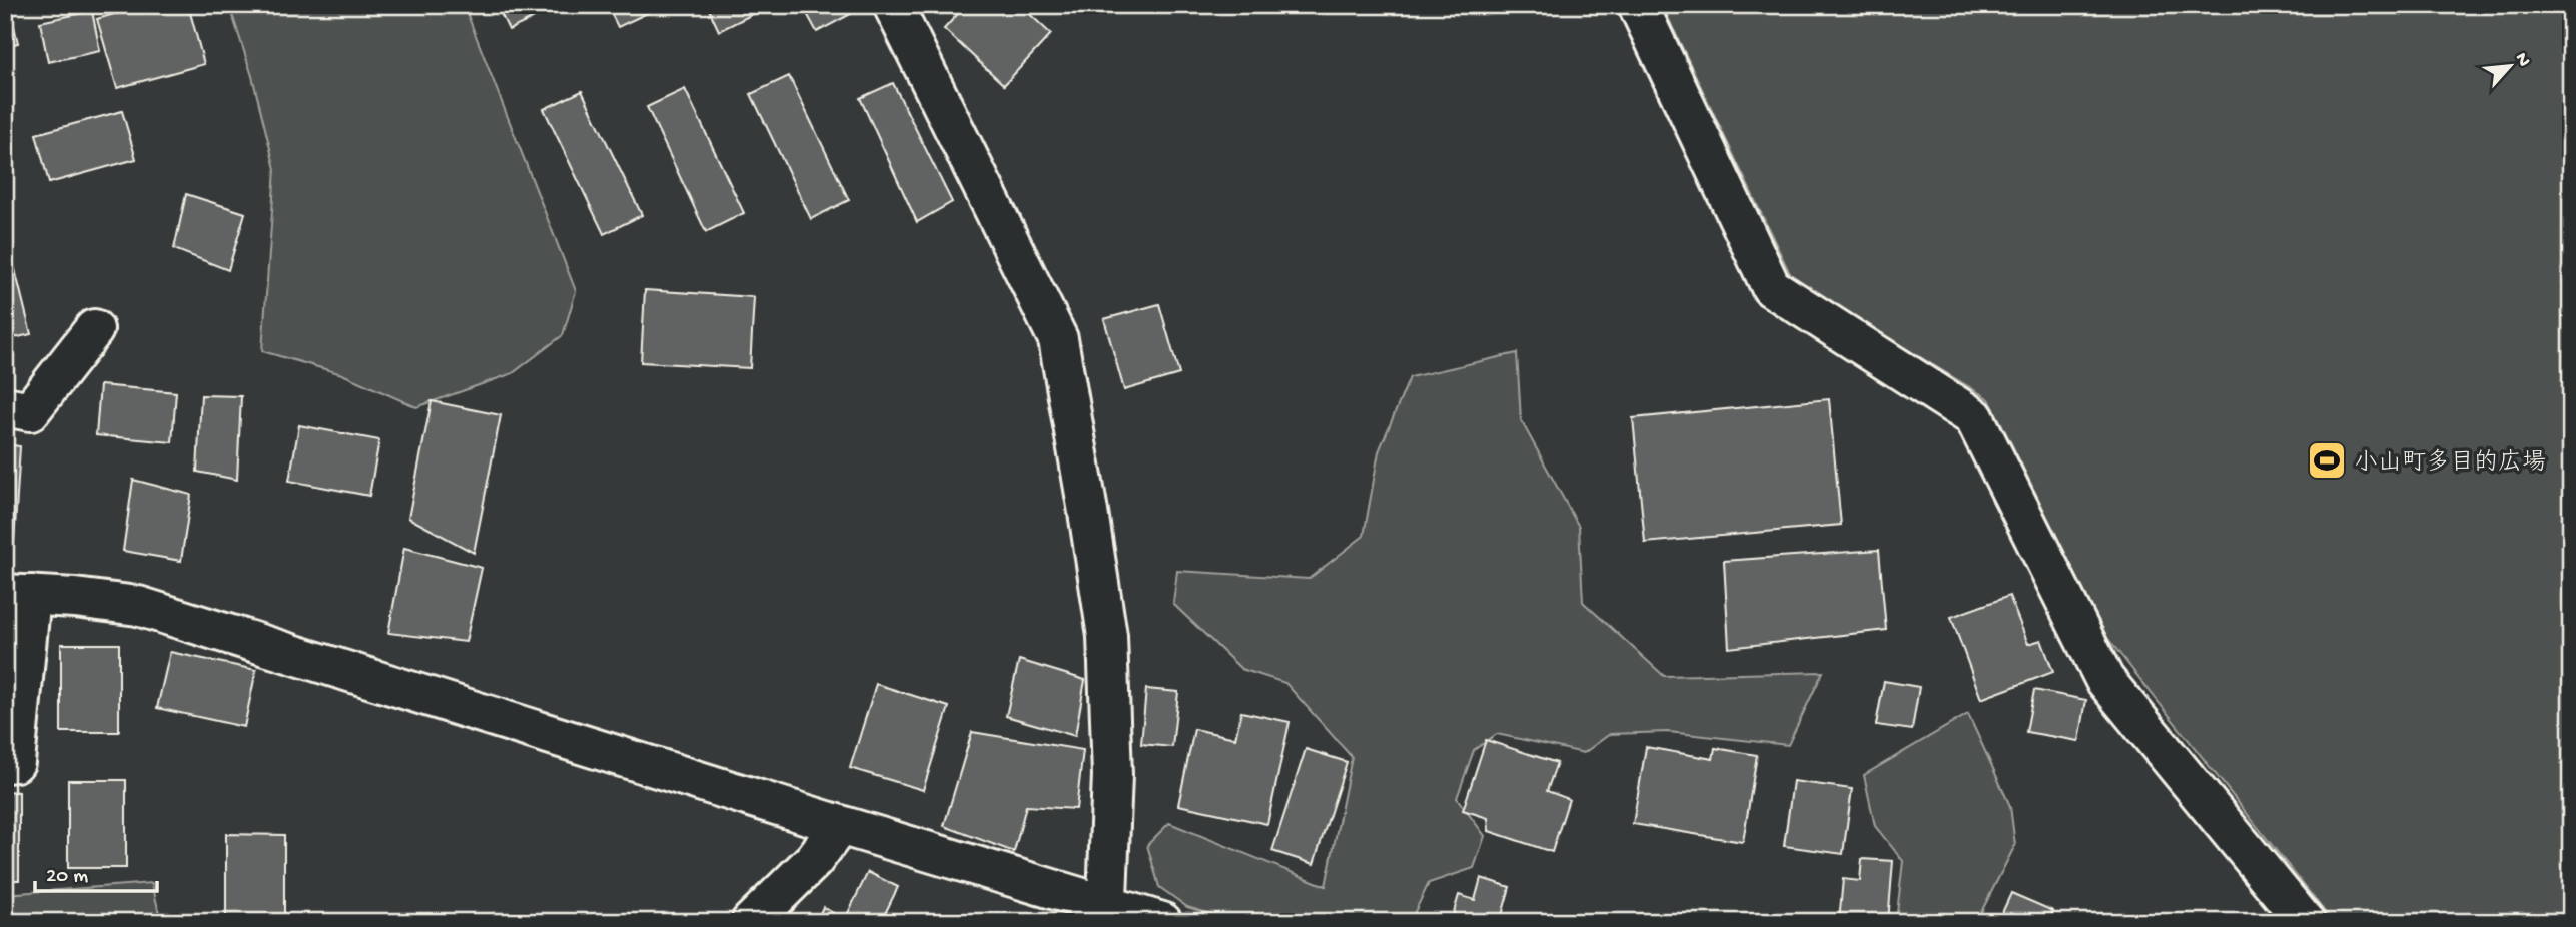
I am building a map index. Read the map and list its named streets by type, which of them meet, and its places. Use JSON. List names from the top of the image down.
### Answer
{
  "places": {
    "sports": ["小山町多目的広場"]
  },
  "scale_bar": "20 m",
  "north": "top right"
}
